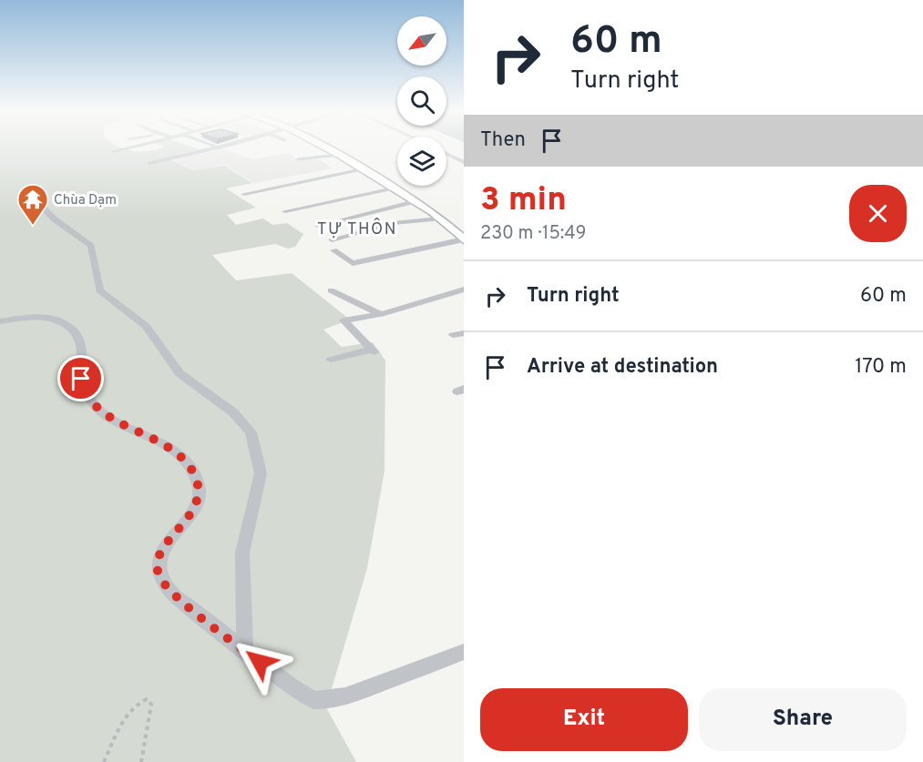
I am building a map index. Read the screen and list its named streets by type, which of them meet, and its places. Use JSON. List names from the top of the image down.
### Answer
{
  "districts": ["TỰ THÔN"],
  "places": {
    "temple": ["Chùa Dạm"]
  },
  "north": "bottom left",
  "page": {
    "turn": ["60 m", "Turn right"],
    "then": "Then",
    "heading": ["3 min", "230 m · 15:49"],
    "list": [
      {
        "name": "Turn right",
        "value": "60 m"
      },
      {
        "name": "Arrive at destination",
        "value": "170 m"
      }
    ],
    "buttons": ["Exit", "Share"]
  }
}
